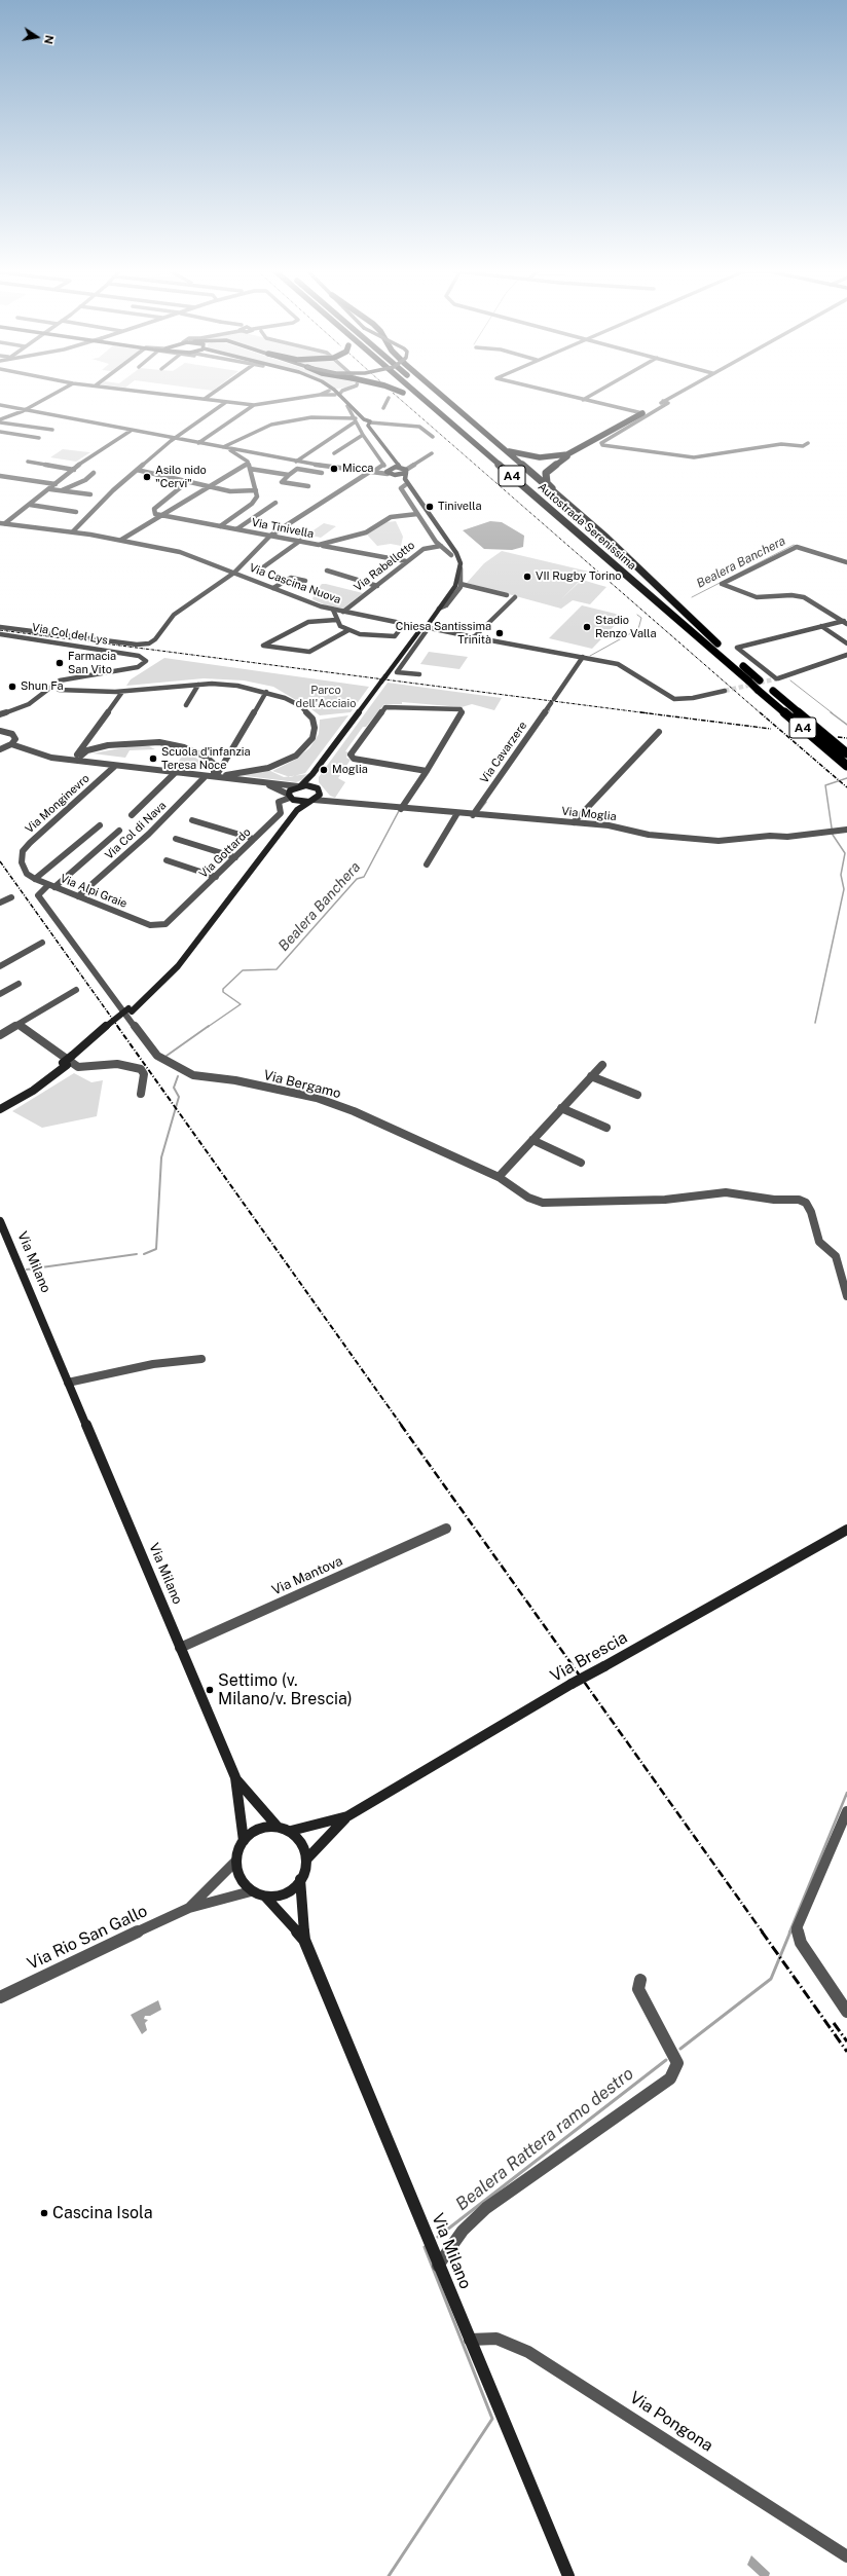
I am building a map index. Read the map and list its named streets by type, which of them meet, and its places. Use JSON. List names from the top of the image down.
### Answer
{
  "streets": {
    "highway": ["A4", "Autostrada Serenissima"],
    "main road": ["Via Milano", "Via Brescia"],
    "street": [
      "Via Tinivella",
      "Via Rabellotto",
      "Via Cascina Nuova",
      "Via Col del Lys",
      "Via Cavarzere",
      "Via Monginevro",
      "Via Moglia",
      "Via Col di Nava",
      "Via Gottardo",
      "Via Alpi Graie",
      "Via Bergamo",
      "Via Mantova",
      "Via Rio San Gallo",
      "Via Pongona"
    ]
  },
  "crossings": [
    ["Via Rabellotto", "Via Cascina Nuova"],
    ["Via Cascina Nuova", "Via Cavarzere"],
    ["Via Cavarzere", "Via Moglia"],
    ["Via Monginevro", "Via Alpi Graie"],
    ["Via Col di Nava", "Via Alpi Graie"],
    ["Via Gottardo", "Via Alpi Graie"],
    ["Via Alpi Graie", "Via Bergamo"],
    ["Via Milano", "Via Mantova"],
    ["Via Milano", "Via Rio San Gallo"],
    ["Via Milano", "Via Pongona"]
  ],
  "water": ["Bealera Banchera", "Bealera Rattera ramo destro"],
  "parks": ["Parco dell'Acciaio"],
  "places": [
    "Micca",
    "Asilo nido \"Cervi\"",
    "Tinivella",
    "VII Rugby Torino",
    "Stadio Renzo Valla",
    "Chiesa Santissima Trinità",
    "Farmacia San Vito",
    "Shun Fa",
    "Scuola d'infanzia Teresa Noce",
    "Moglia",
    "Settimo (v. Milano/v. Brescia)",
    "Cascina Isola"
  ],
  "north": "right"
}
